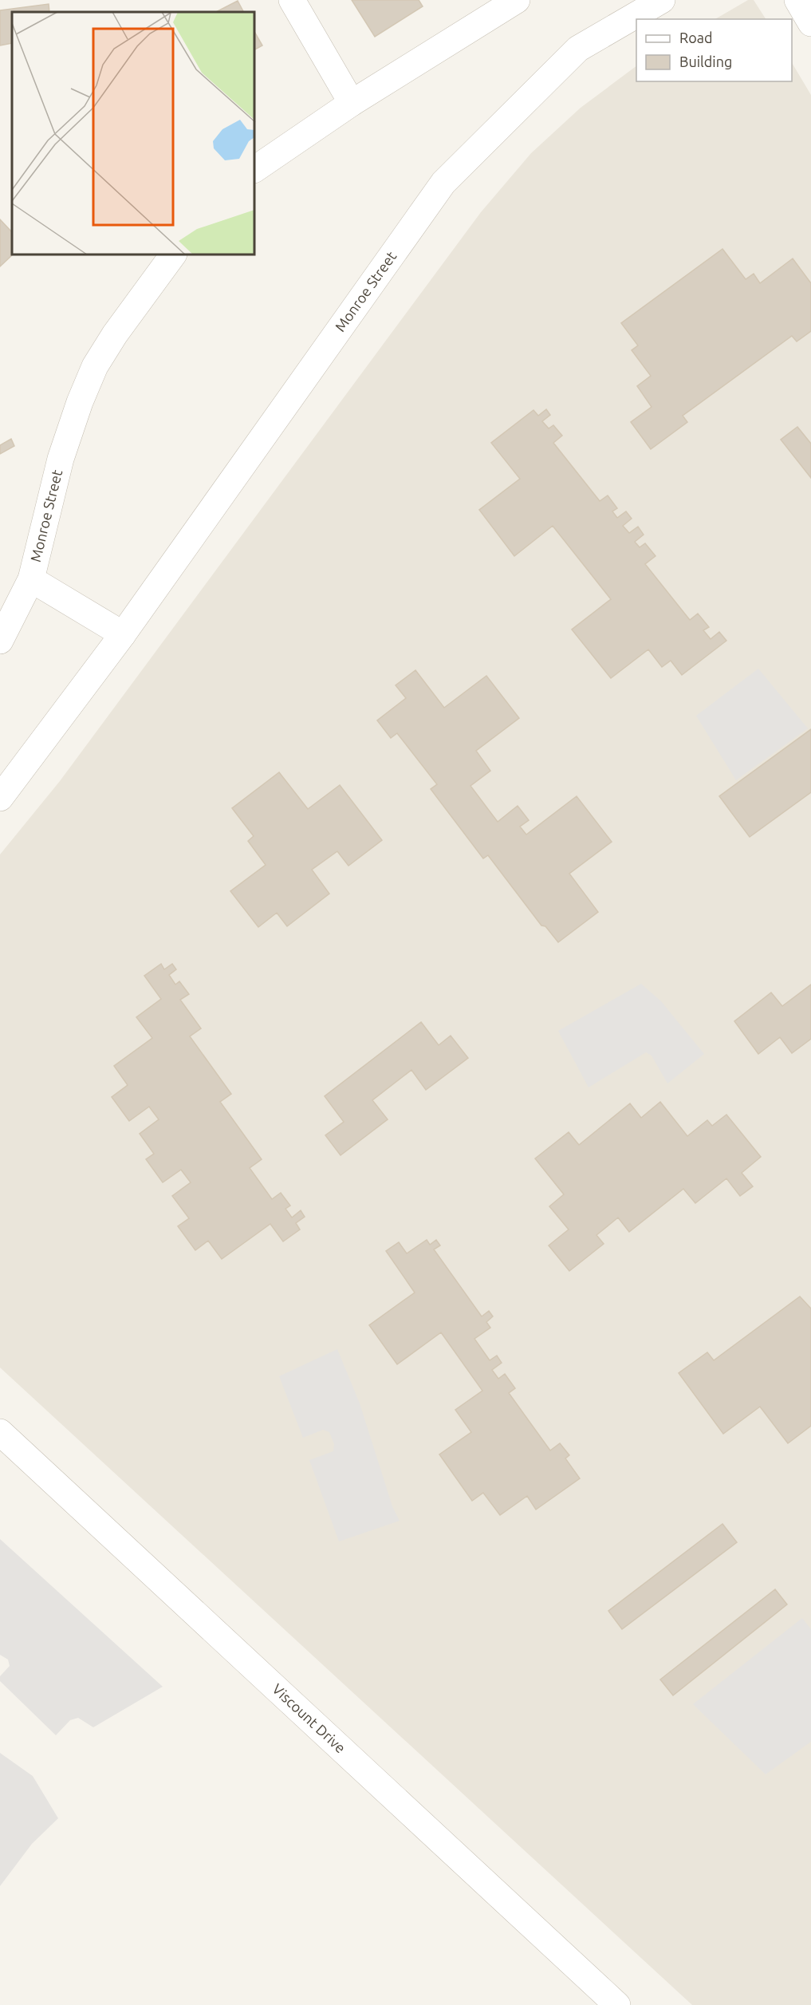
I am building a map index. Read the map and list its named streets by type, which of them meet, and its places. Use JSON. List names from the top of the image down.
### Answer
{
  "streets": {
    "street": ["Monroe Street", "Viscount Drive"]
  },
  "legend": ["Road", "Building"]
}
